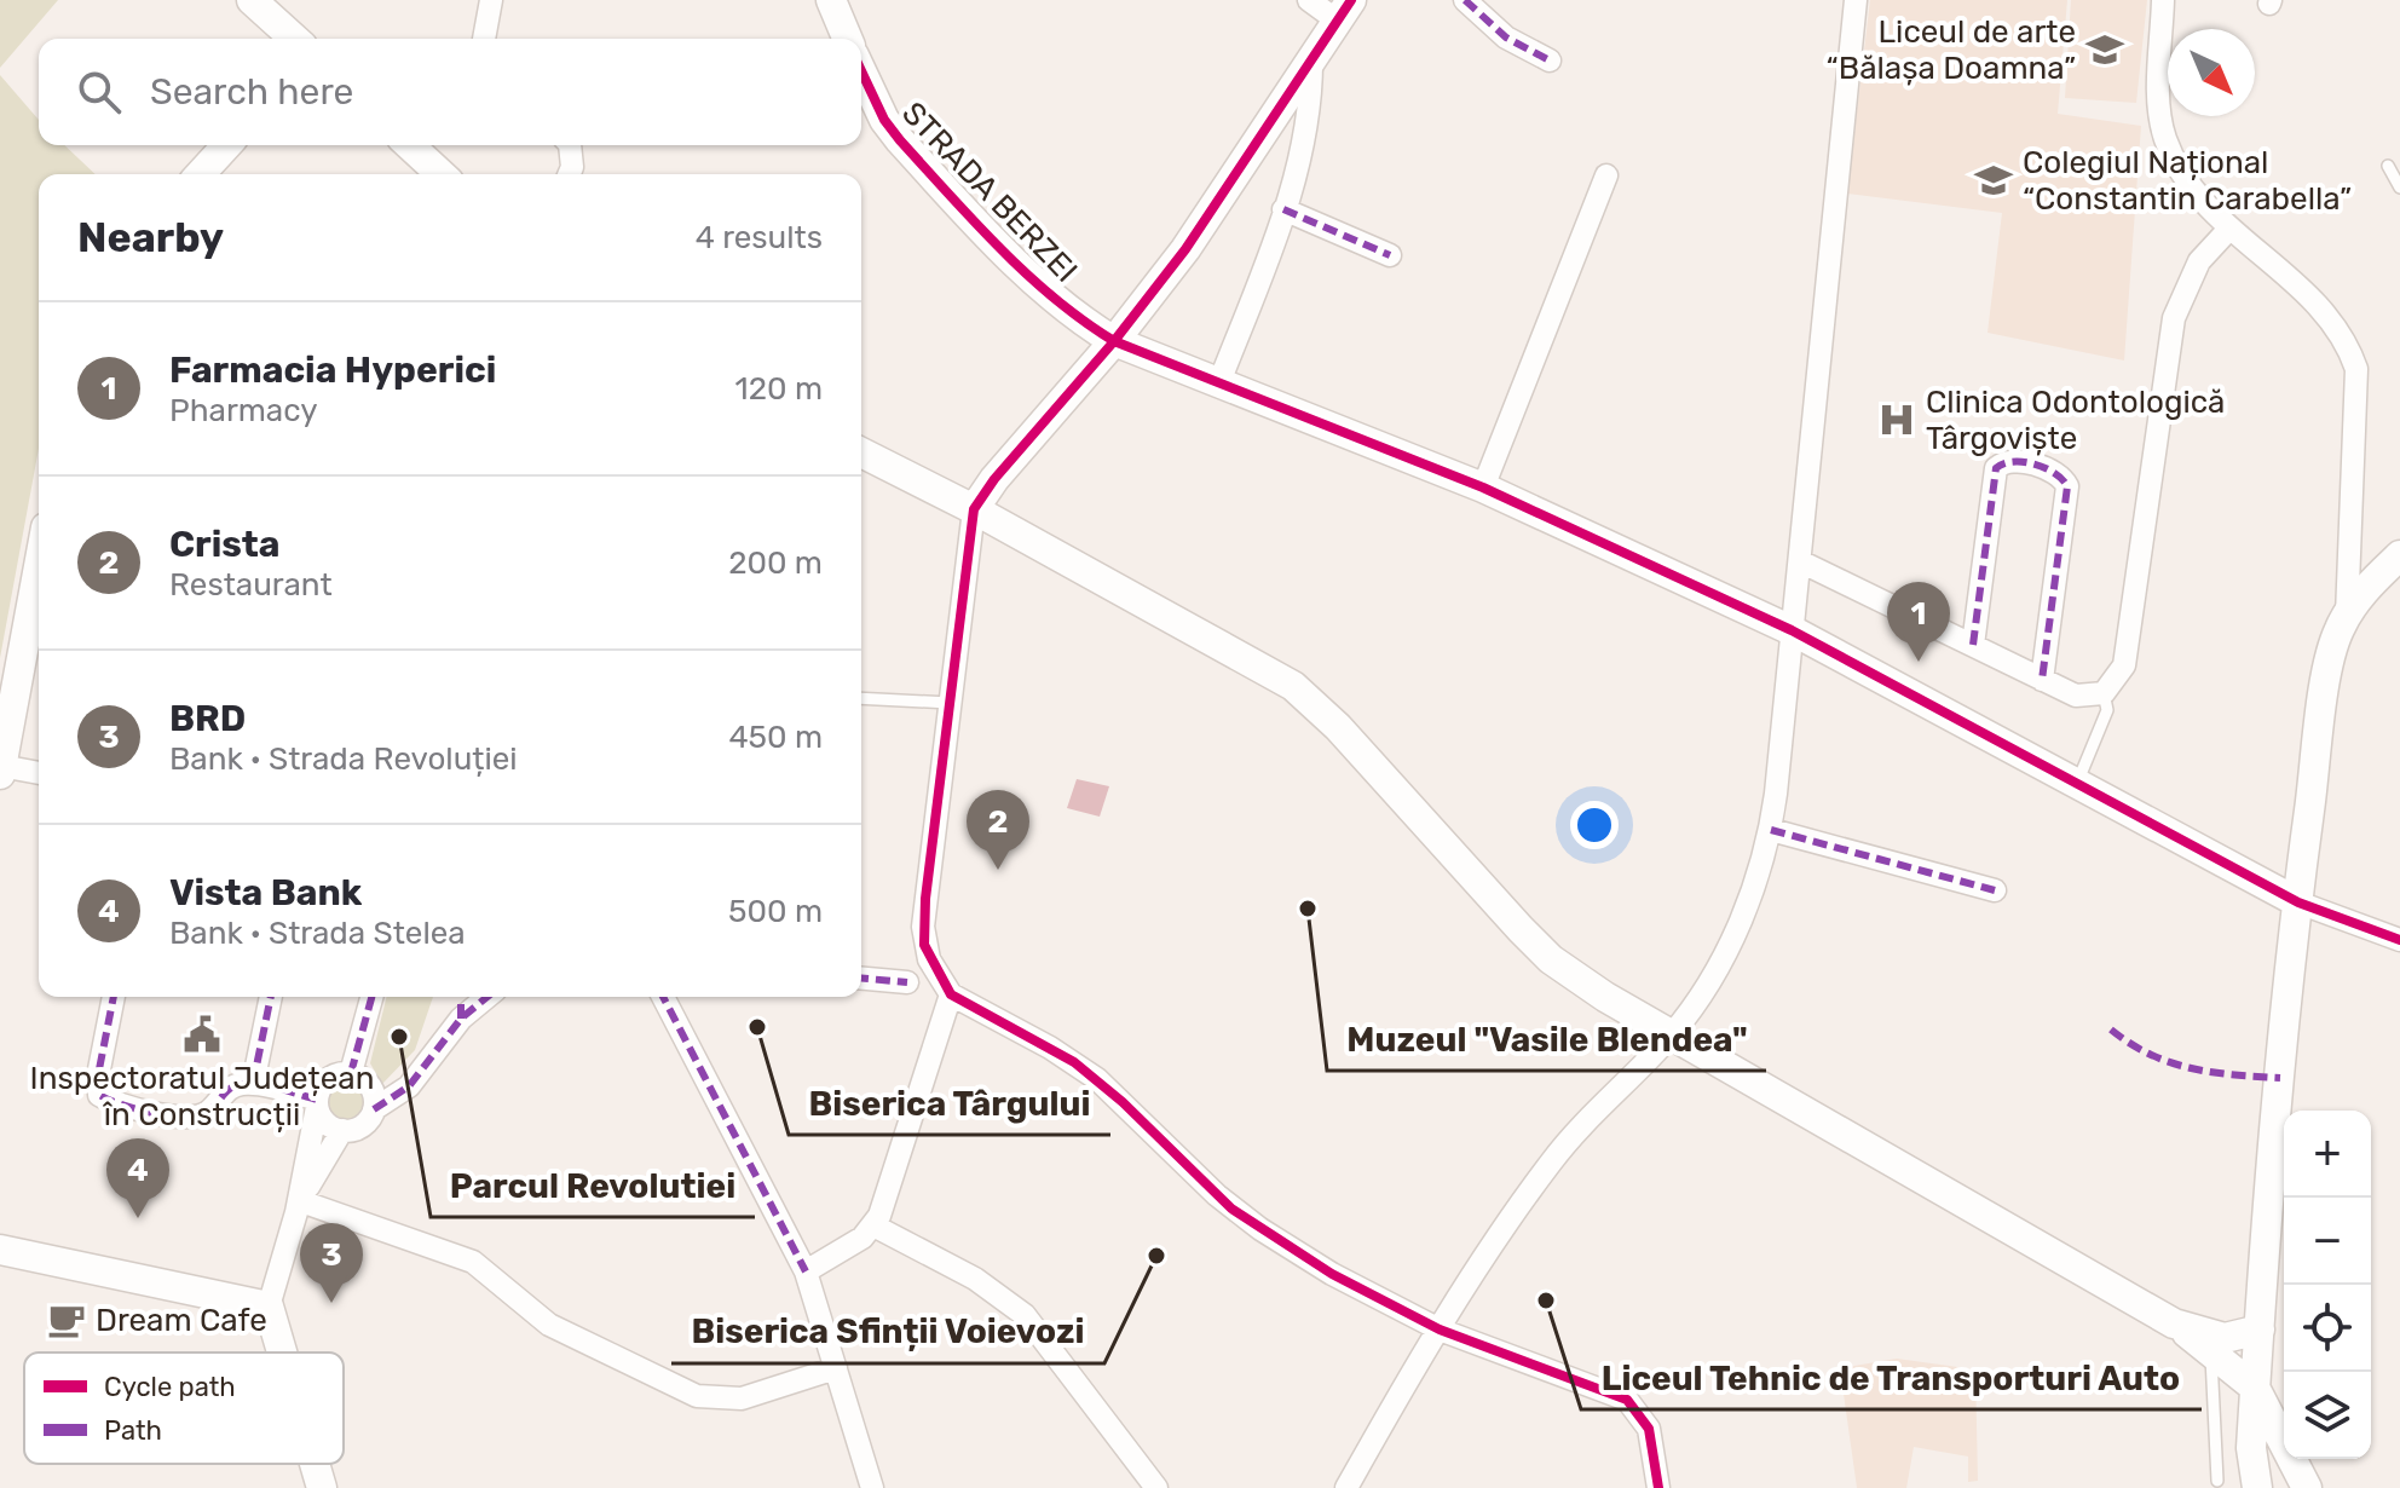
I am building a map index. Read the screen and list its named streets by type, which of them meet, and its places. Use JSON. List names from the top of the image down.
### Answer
{
  "streets": {
    "street": ["STRADA BERZEI"]
  },
  "places": {
    "school or university": ["Liceul de arte “Bălașa Doamna”", "Colegiul Național “Constantin Carabella”"],
    "hospital": ["Clinica Odontologică Târgoviște"],
    "other": [
      "Muzeul \"Vasile Blendea\"",
      "Biserica Târgului",
      "Parcul Revolutiei",
      "Biserica Sfinții Voievozi",
      "Liceul Tehnic de Transporturi Auto"
    ],
    "public building": ["Inspectoratul Județean în Construcții"],
    "cafe": ["Dream Cafe"]
  },
  "legend": ["Cycle path", "Path"],
  "north": "bottom right",
  "page": {
    "search": "Search here",
    "heading": ["Nearby", "4 results"],
    "list": [
      {
        "mark": "1",
        "name": "Farmacia Hyperici",
        "note": "Pharmacy",
        "value": "120 m"
      },
      {
        "mark": "2",
        "name": "Crista",
        "note": "Restaurant",
        "value": "200 m"
      },
      {
        "mark": "3",
        "name": "BRD",
        "note": "Bank · Strada Revoluției",
        "value": "450 m"
      },
      {
        "mark": "4",
        "name": "Vista Bank",
        "note": "Bank · Strada Stelea",
        "value": "500 m"
      }
    ],
    "pins": [
      "1",
      "2",
      "4",
      "3"
    ],
    "map_buttons": ["+", "−"]
  }
}
